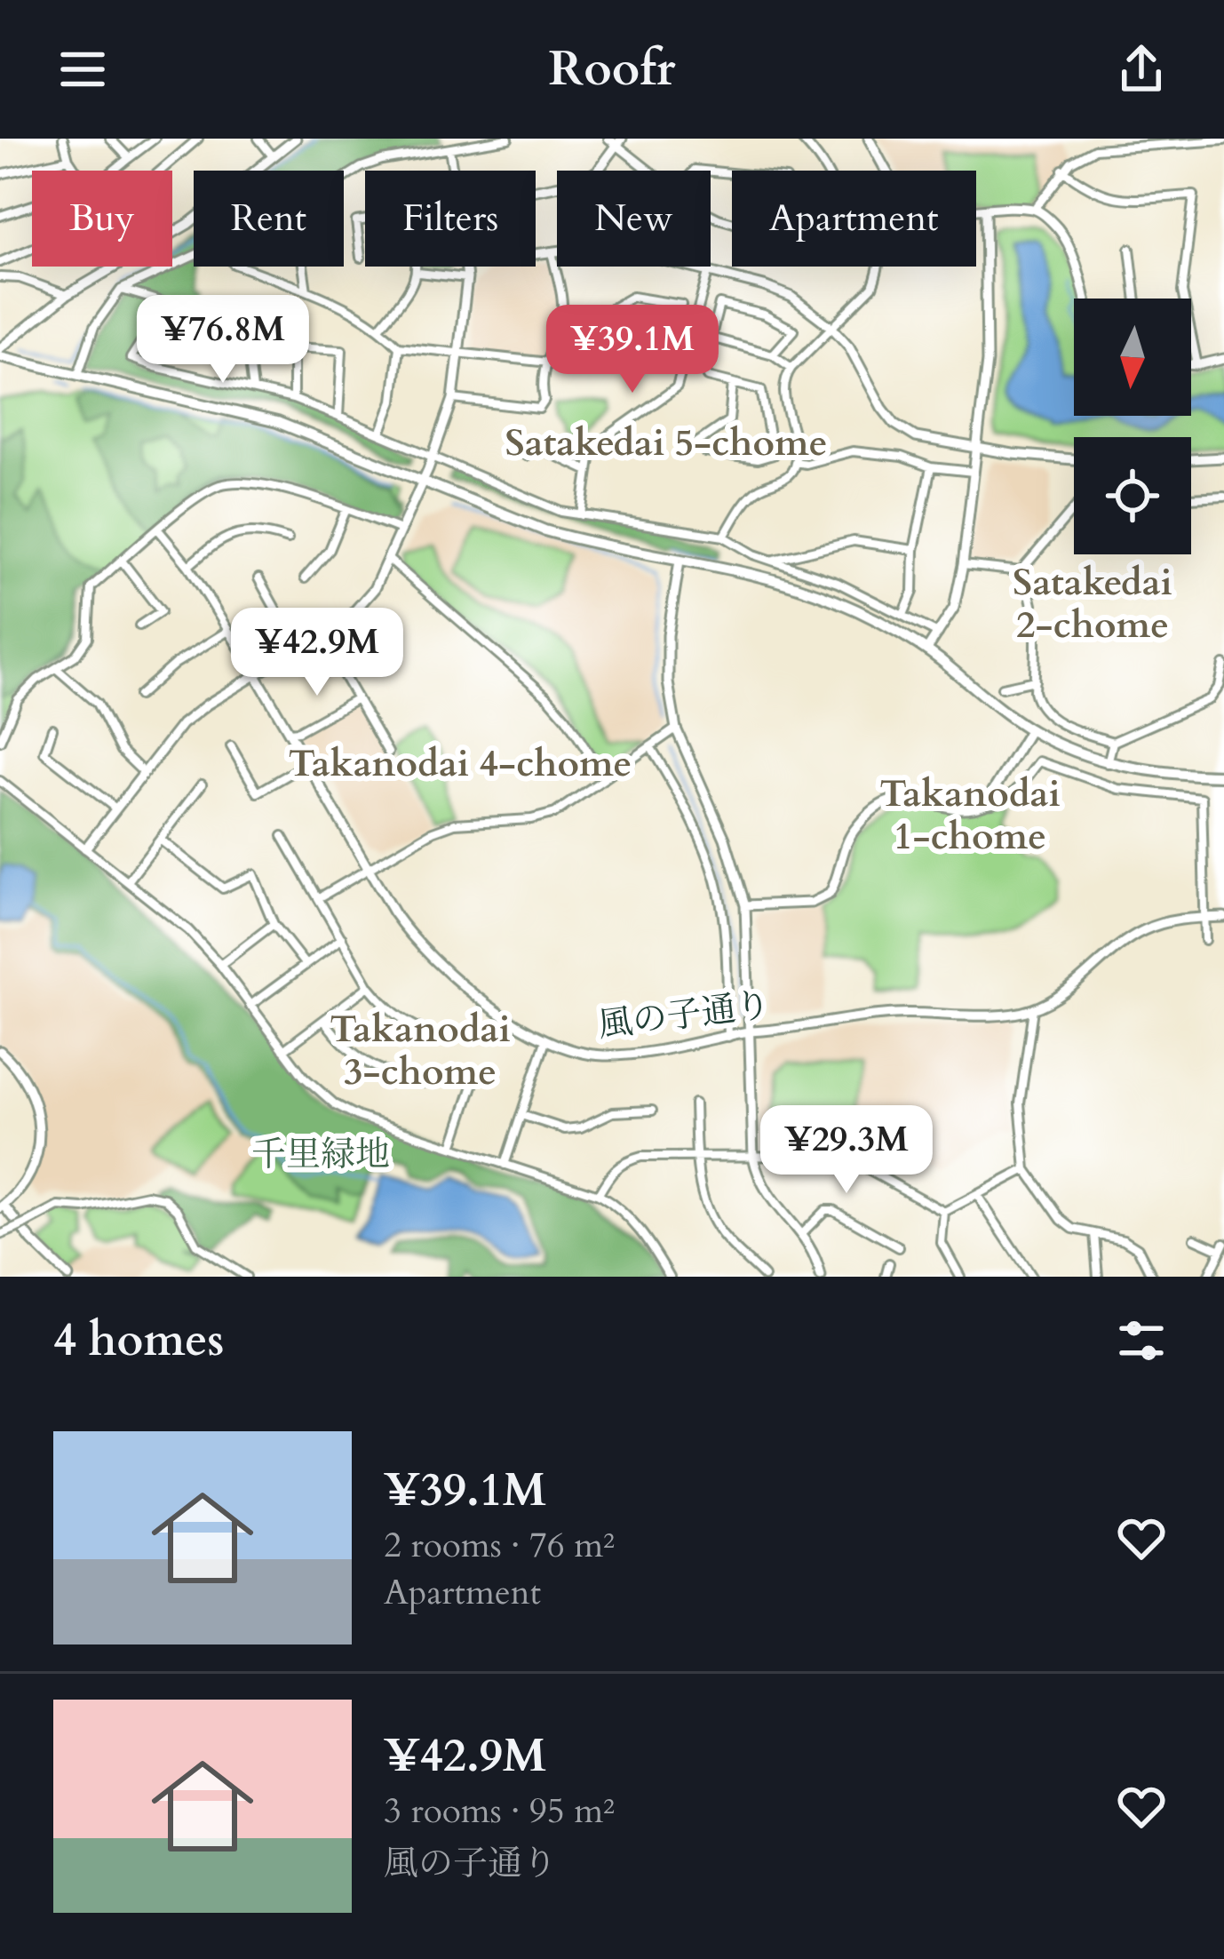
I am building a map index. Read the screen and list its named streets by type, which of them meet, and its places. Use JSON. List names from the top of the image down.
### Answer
{
  "streets": {
    "street": ["風の子通り"]
  },
  "districts": [
    "Satakedai 5-chome",
    "Satakedai 2-chome",
    "Takanodai 4-chome",
    "Takanodai 1-chome",
    "Takanodai 3-chome"
  ],
  "parks": ["千里緑地"],
  "north": "bottom",
  "page": {
    "header": "Roofr",
    "chip": [
      "Buy",
      "Rent",
      "Filters",
      "New",
      "Apartment"
    ],
    "price": [
      "¥76.8M",
      "¥39.1M",
      "¥42.9M",
      "¥29.3M"
    ],
    "heading": "4 homes",
    "list": [
      {
        "name": "¥39.1M",
        "note": "2 rooms · 76 m² · Apartment"
      },
      {
        "name": "¥42.9M",
        "note": "3 rooms · 95 m² · 風の子通り"
      }
    ]
  }
}
